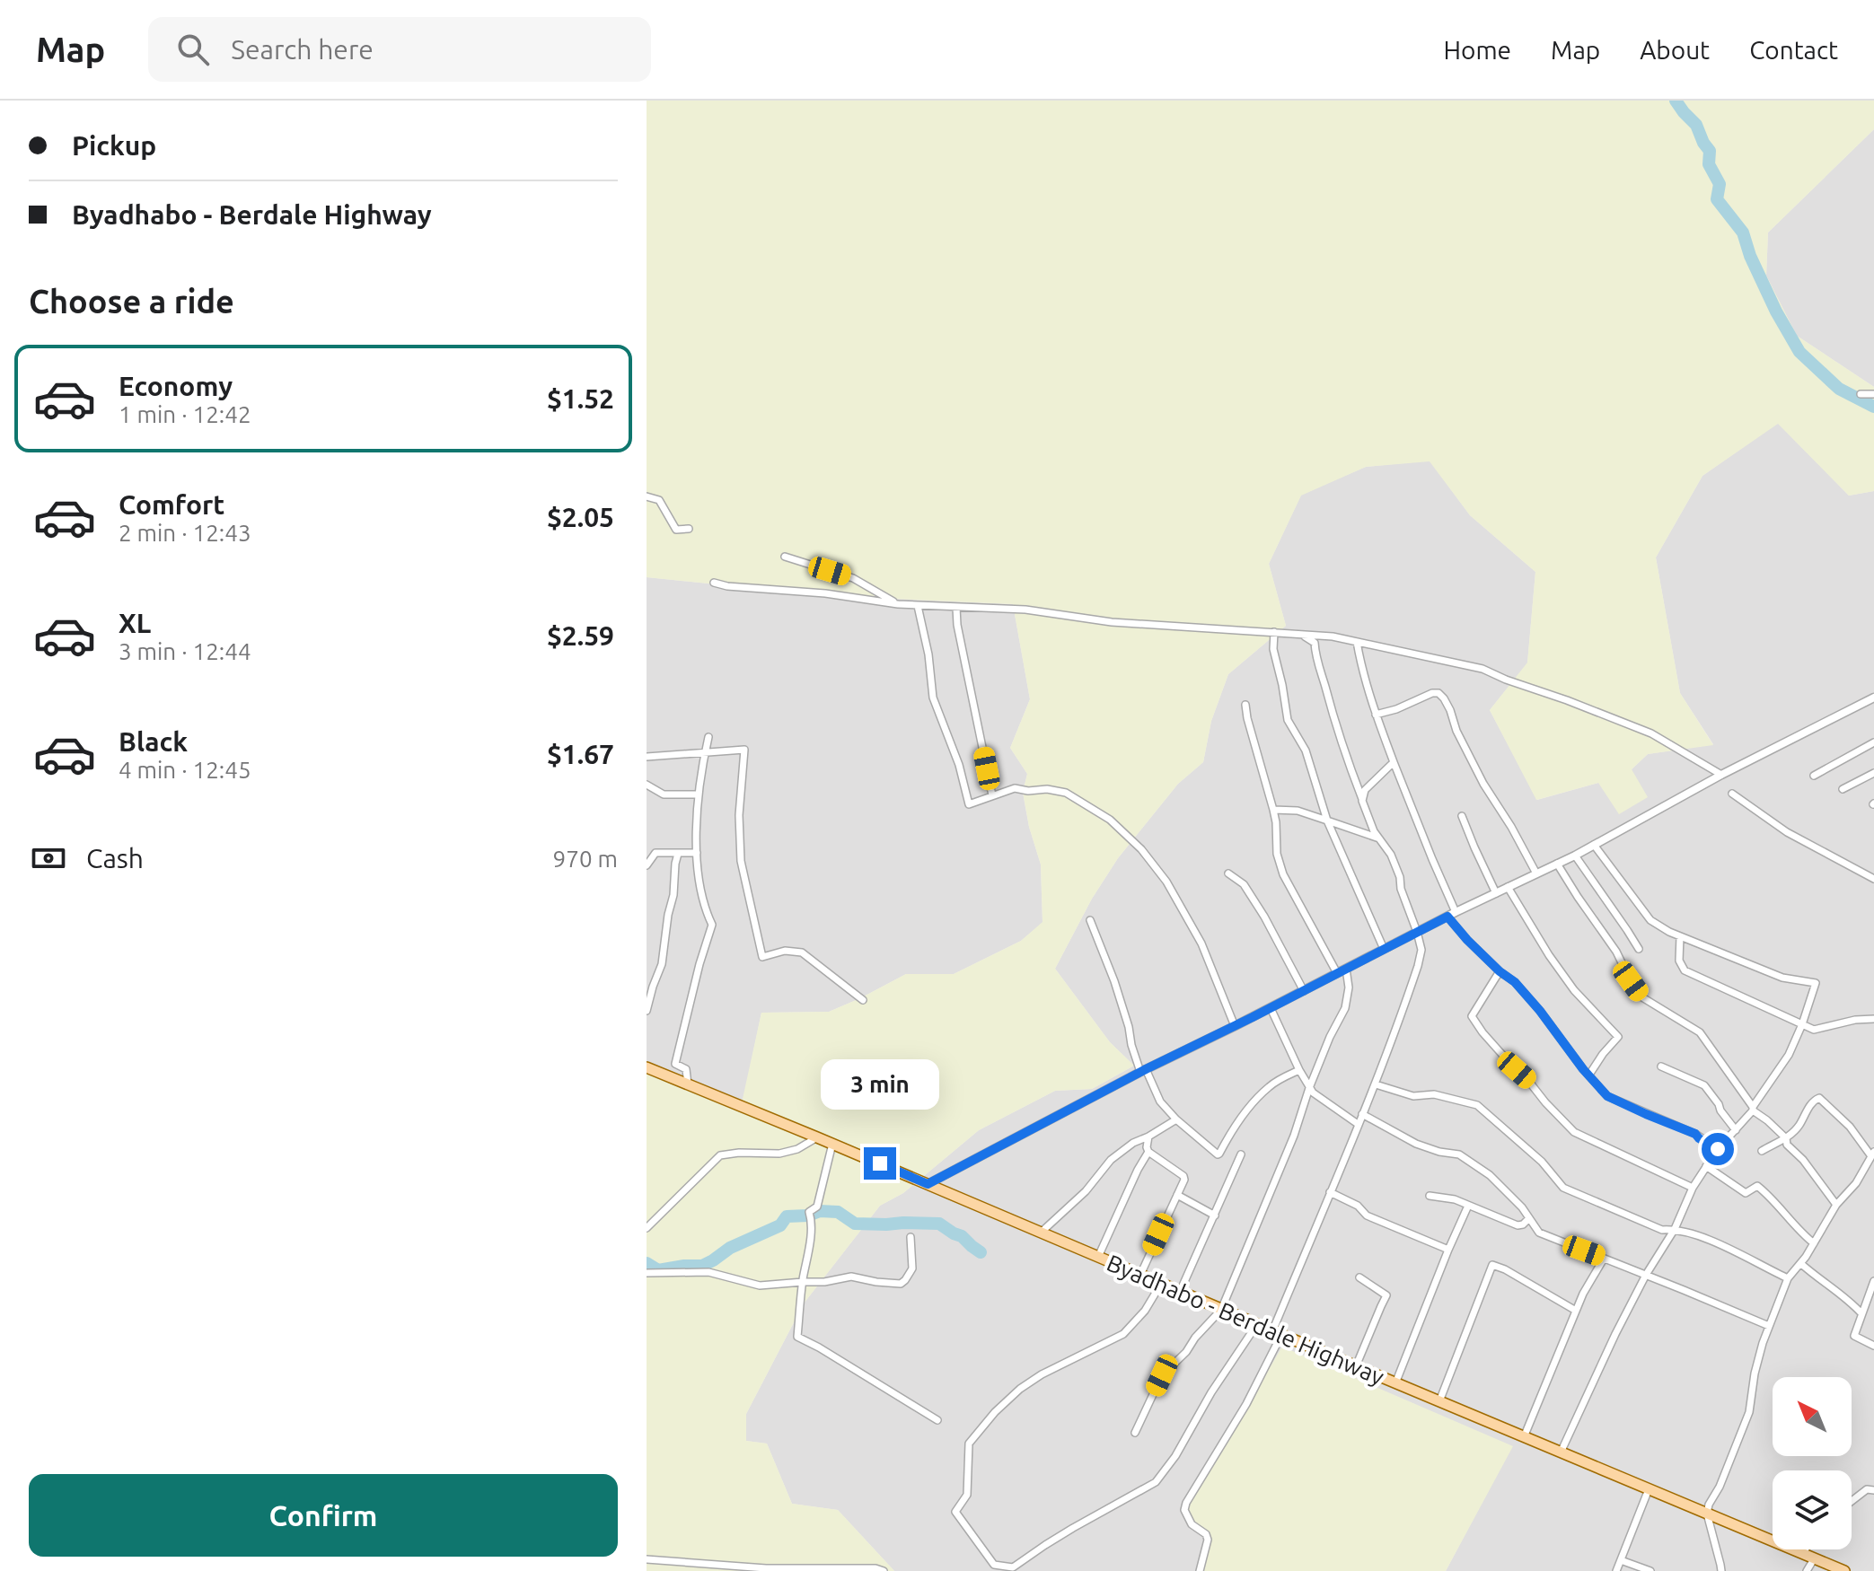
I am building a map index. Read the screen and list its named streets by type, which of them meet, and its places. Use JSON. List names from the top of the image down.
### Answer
{
  "streets": {
    "main road": ["Byadhabo - Berdale Highway"]
  },
  "north": "top left",
  "page": {
    "header": "Map",
    "search": "Search here",
    "nav": [
      "Home",
      "Map",
      "About",
      "Contact"
    ],
    "banner": ["Pickup", "Byadhabo - Berdale Highway"],
    "heading": "Choose a ride",
    "list": [
      {
        "name": "Economy",
        "note": "1 min · 12:42",
        "value": "$1.52"
      },
      {
        "name": "Comfort",
        "note": "2 min · 12:43",
        "value": "$2.05"
      },
      {
        "name": "XL",
        "note": "3 min · 12:44",
        "value": "$2.59"
      },
      {
        "name": "Black",
        "note": "4 min · 12:45",
        "value": "$1.67"
      }
    ],
    "pay": ["Cash", "970 m"],
    "bubble": "3 min",
    "buttons": "Confirm"
  }
}
